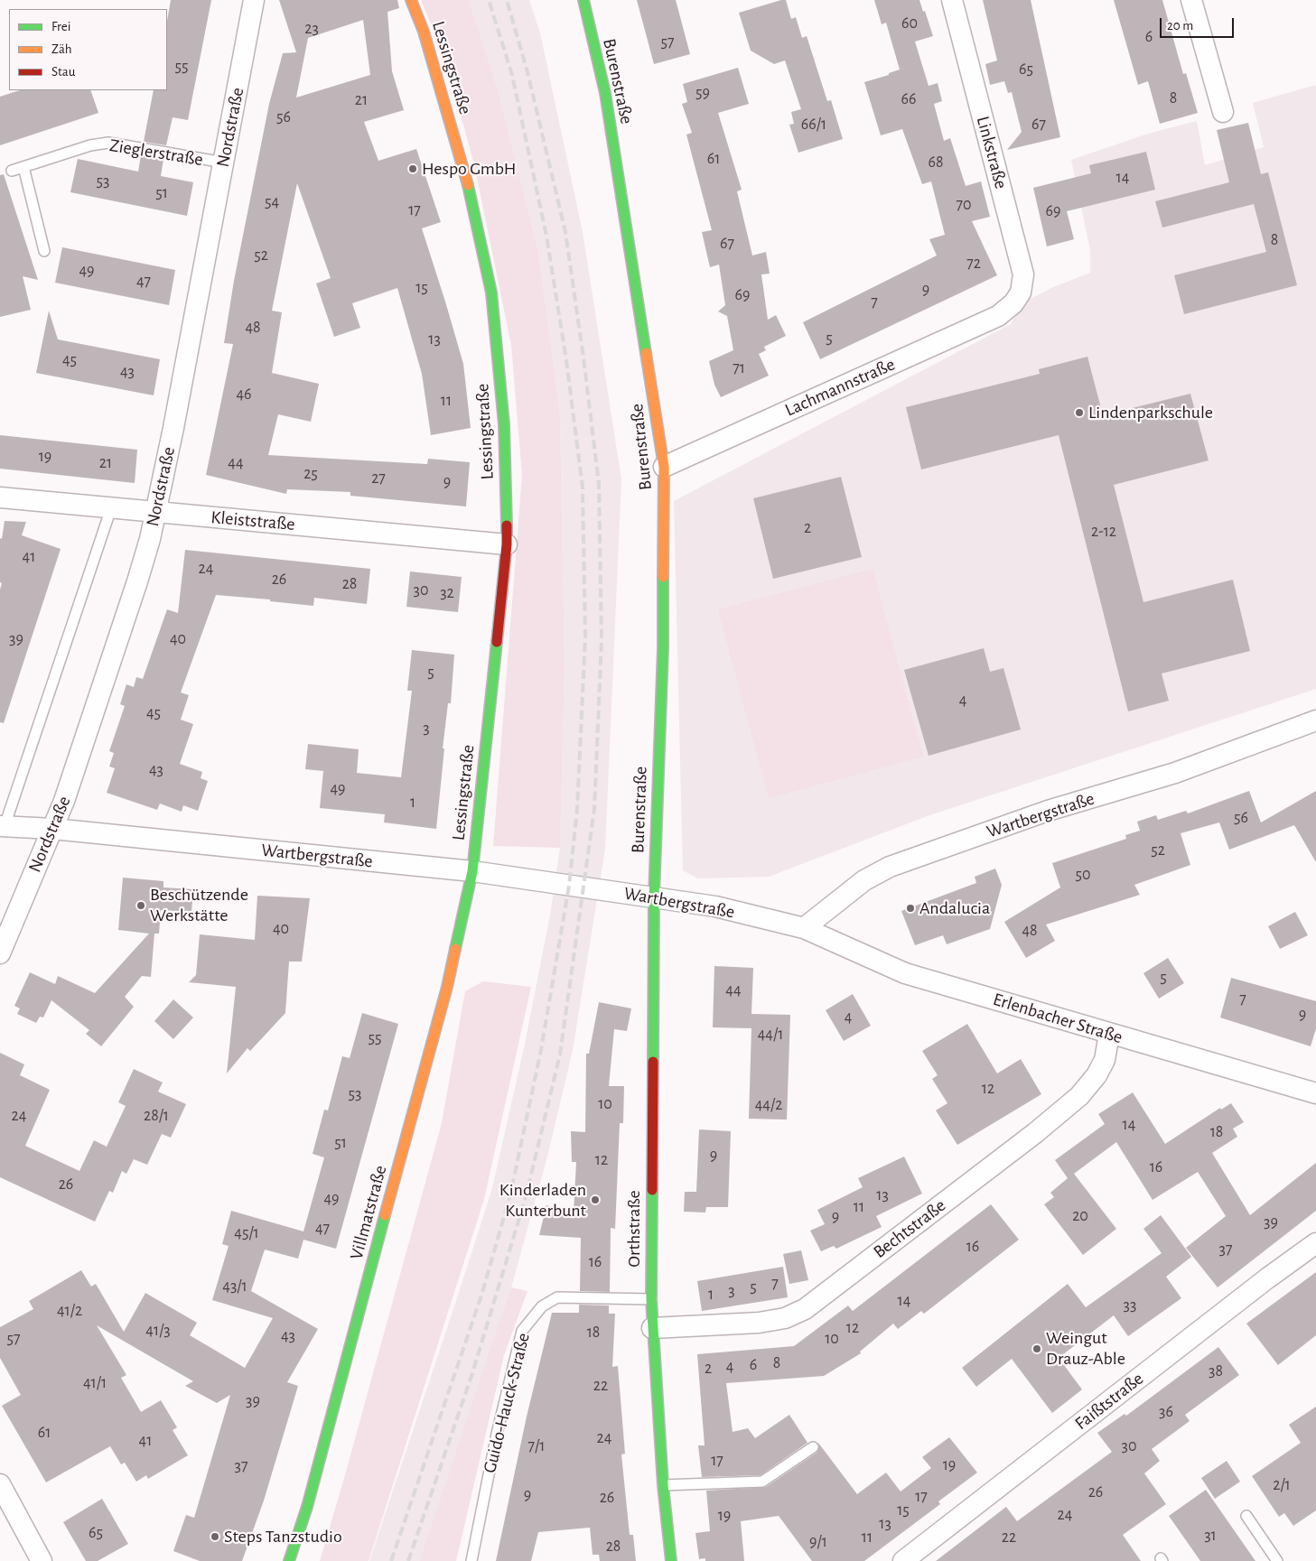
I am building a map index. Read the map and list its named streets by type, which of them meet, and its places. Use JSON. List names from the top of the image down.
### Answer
{
  "streets": {
    "street": [
      "Lessingstraße",
      "Burenstraße",
      "Nordstraße",
      "Linkstraße",
      "Lachmannstraße",
      "Kleiststraße",
      "Wartbergstraße",
      "Erlenbacher Straße",
      "Villmatstraße",
      "Orthstraße",
      "Bechtstraße",
      "Faißtstraße"
    ],
    "lane": ["Zieglerstraße", "Guido-Hauck-Straße"]
  },
  "crossings": [
    ["Lessingstraße", "Kleiststraße"],
    ["Lessingstraße", "Wartbergstraße"],
    ["Lessingstraße", "Villmatstraße"],
    ["Burenstraße", "Lachmannstraße"],
    ["Burenstraße", "Wartbergstraße"],
    ["Burenstraße", "Orthstraße"],
    ["Nordstraße", "Zieglerstraße"],
    ["Nordstraße", "Kleiststraße"],
    ["Nordstraße", "Wartbergstraße"],
    ["Linkstraße", "Lachmannstraße"],
    ["Wartbergstraße", "Erlenbacher Straße"],
    ["Wartbergstraße", "Villmatstraße"],
    ["Wartbergstraße", "Orthstraße"],
    ["Erlenbacher Straße", "Bechtstraße"],
    ["Orthstraße", "Bechtstraße"],
    ["Orthstraße", "Guido-Hauck-Straße"]
  ],
  "places": [
    "Hespo GmbH",
    "Lindenparkschule",
    "Beschützende Werkstätte",
    "Andalucia",
    "Kinderladen Kunterbunt",
    "Weingut Drauz-Able",
    "Steps Tanzstudio"
  ],
  "house_numbers": [
    "60",
    "23",
    "6",
    "57",
    "55",
    "65",
    "59",
    "8",
    "66",
    "21",
    "56",
    "66/1",
    "67",
    "61",
    "68",
    "14",
    "53",
    "51",
    "54",
    "70",
    "17",
    "69",
    "8",
    "67",
    "52",
    "72",
    "49",
    "47",
    "15",
    "9",
    "69",
    "7",
    "48",
    "5",
    "13",
    "45",
    "71",
    "43",
    "46",
    "11",
    "19",
    "21",
    "44",
    "25",
    "27",
    "9",
    "2",
    "2-12",
    "41",
    "24",
    "26",
    "28",
    "30",
    "32",
    "39",
    "40",
    "5",
    "4",
    "45",
    "3",
    "43",
    "49",
    "1",
    "56",
    "52",
    "50",
    "40",
    "48",
    "5",
    "44",
    "7",
    "9",
    "4",
    "44/1",
    "55",
    "12",
    "53",
    "10",
    "44/2",
    "24",
    "28/1",
    "14",
    "18",
    "51",
    "9",
    "12",
    "16",
    "26",
    "13",
    "49",
    "11",
    "20",
    "9",
    "39",
    "47",
    "45/1",
    "16",
    "37",
    "16",
    "7",
    "43/1",
    "5",
    "3",
    "1",
    "14",
    "33",
    "41/2",
    "12",
    "41/3",
    "18",
    "43",
    "57",
    "10",
    "8",
    "6",
    "4",
    "2",
    "38",
    "41/1",
    "22",
    "39",
    "36",
    "61",
    "24",
    "41",
    "7/1",
    "30",
    "17",
    "19",
    "37",
    "2/1",
    "26",
    "9",
    "17",
    "26",
    "15",
    "24",
    "19",
    "13",
    "65",
    "31",
    "11",
    "22",
    "9/1",
    "28"
  ],
  "legend": ["Frei", "Zäh", "Stau"],
  "scale_bar": "20 m"
}
